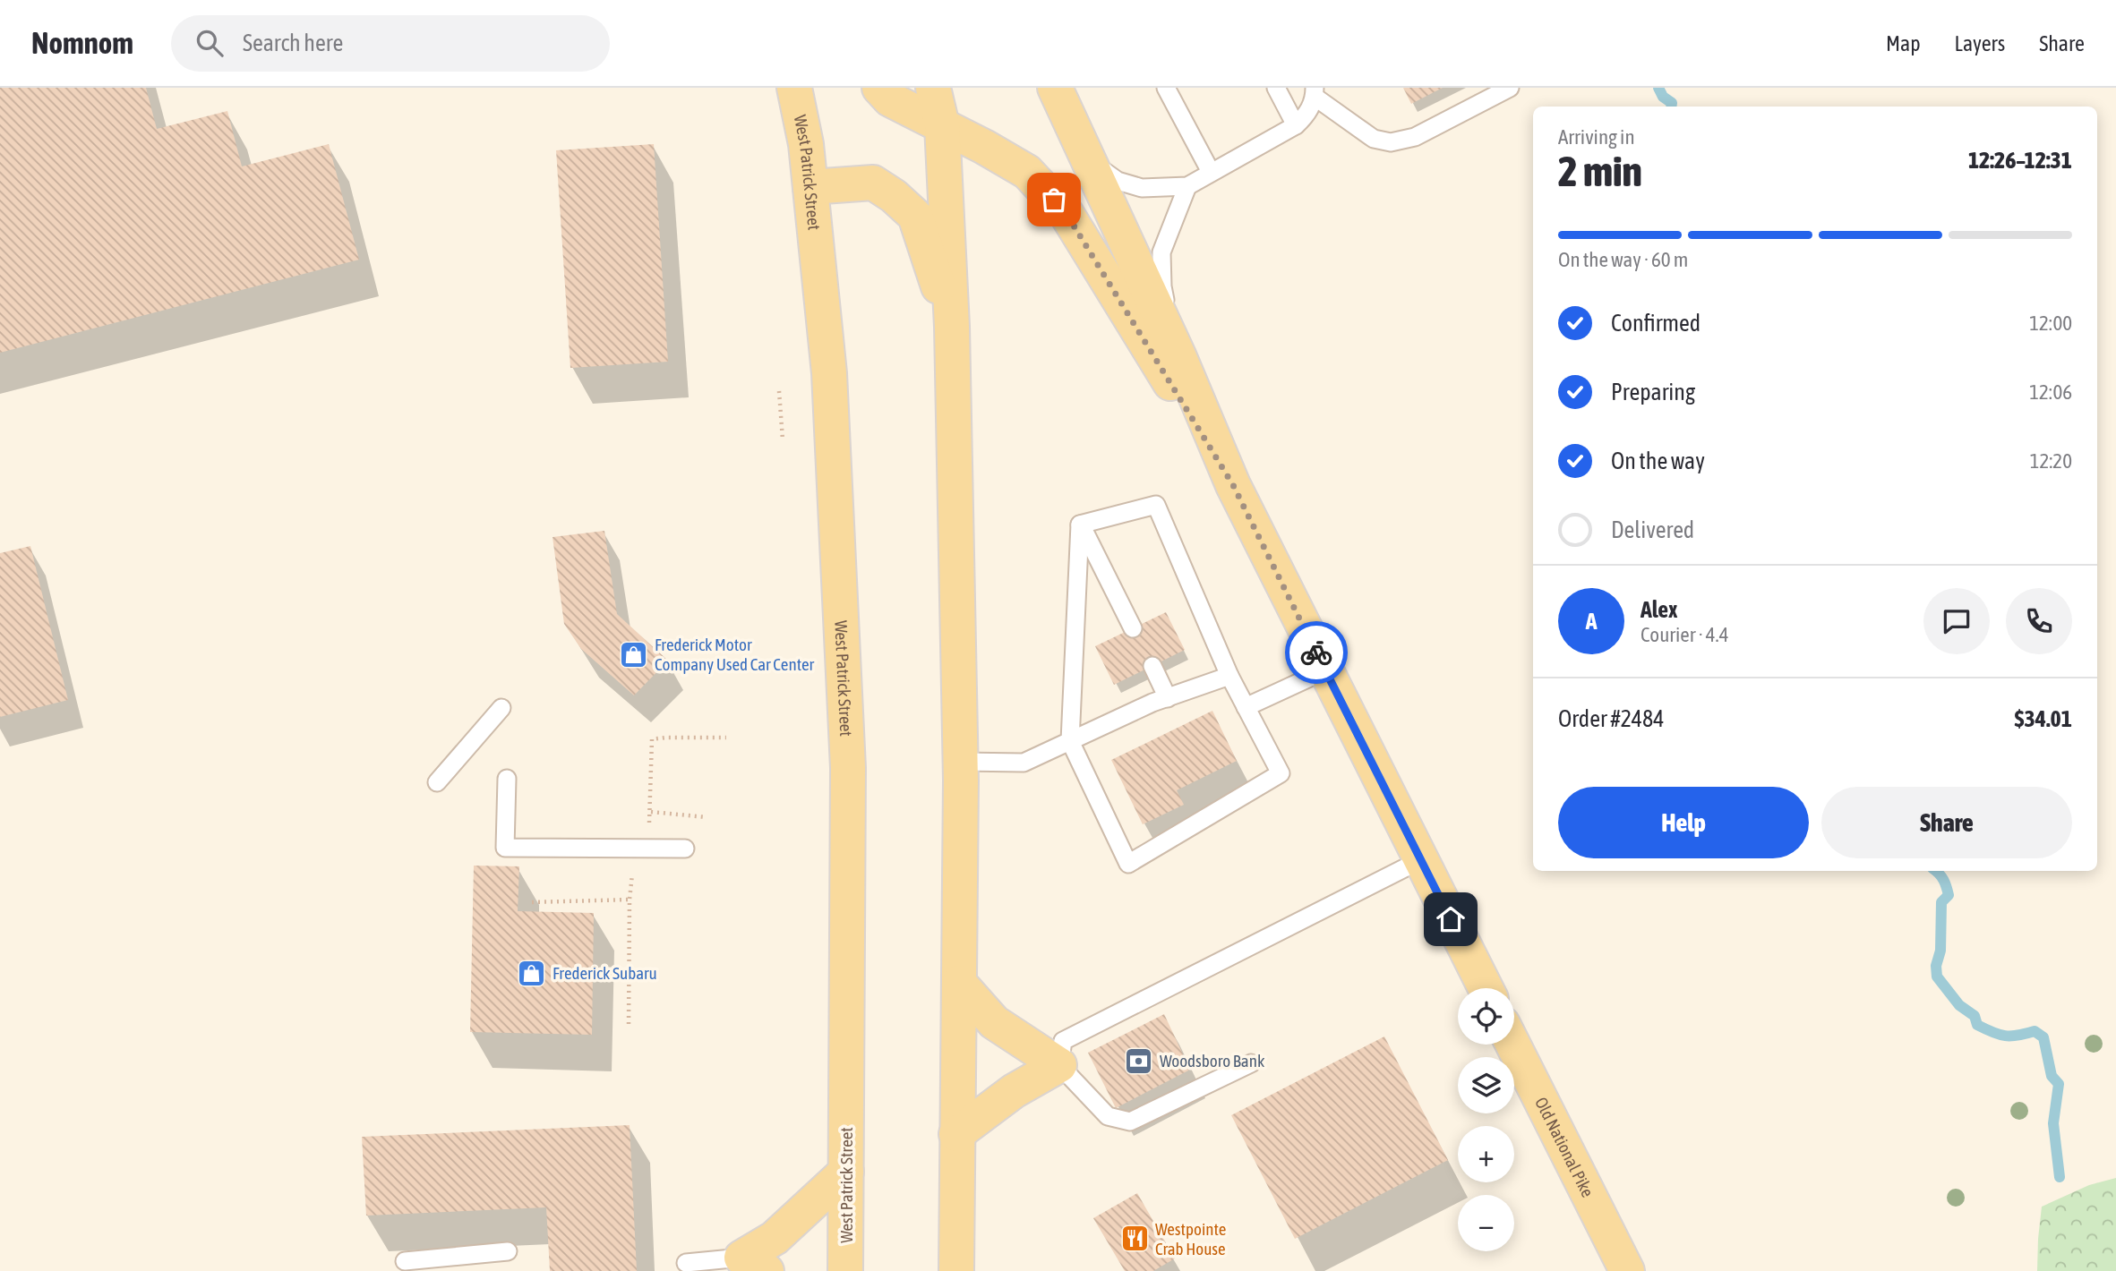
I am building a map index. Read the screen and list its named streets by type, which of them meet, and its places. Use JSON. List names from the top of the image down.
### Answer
{
  "streets": {
    "main road": ["West Patrick Street", "Old National Pike"]
  },
  "places": {
    "shop": ["Frederick Motor Company Used Car Center", "Frederick Subaru"],
    "bank": ["Woodsboro Bank"],
    "restaurant": ["Westpointe Crab House"]
  },
  "page": {
    "header": "Nomnom",
    "search": "Search here",
    "nav": ["Map", "Layers", "Share"],
    "heading": ["2 min", "Arriving in", "12:26–12:31"],
    "panel": [
      "Alex",
      "Courier · 4.4",
      "Order #2484",
      "$34.01"
    ],
    "bar": "On the way · 60 m",
    "list": [
      ["Confirmed", "12:00"],
      ["Preparing", "12:06"],
      ["On the way", "12:20"],
      "Delivered"
    ],
    "round": "A",
    "buttons": ["Help", "Share"],
    "map_buttons": ["+", "−"]
  }
}
